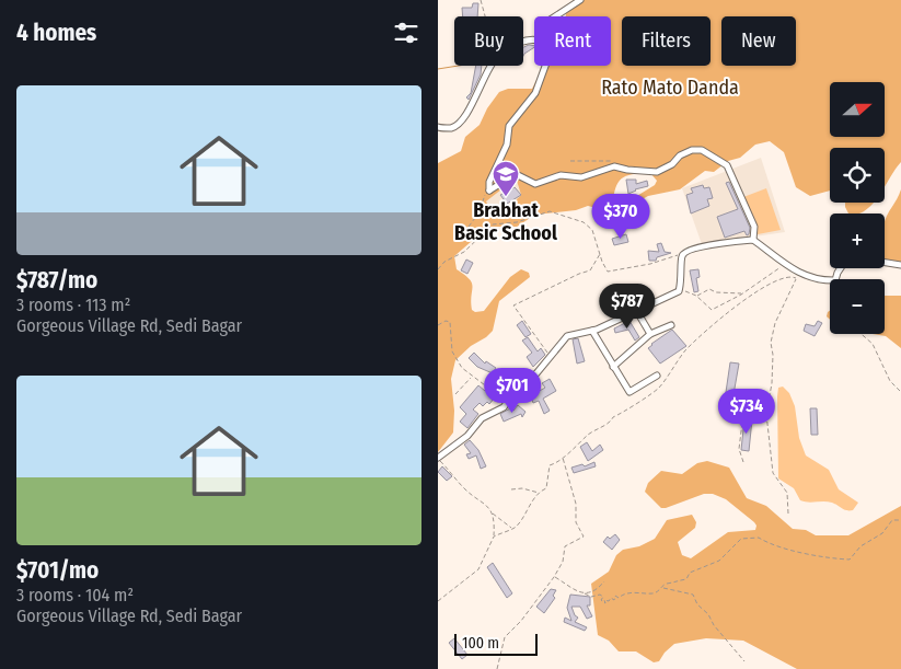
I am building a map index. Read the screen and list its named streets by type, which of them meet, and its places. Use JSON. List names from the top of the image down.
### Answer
{
  "parks": ["Rato Mato Danda"],
  "places": {
    "school or university": ["Brabhat Basic School"]
  },
  "scale_bar": "100 m",
  "north": "right",
  "page": {
    "heading": "4 homes",
    "chip": [
      "Buy",
      "Rent",
      "Filters",
      "New"
    ],
    "list": [
      {
        "name": "$787/mo",
        "note": "3 rooms · 113 m² · Gorgeous Village Rd, Sedi Bagar"
      },
      {
        "name": "$701/mo",
        "note": "3 rooms · 104 m² · Gorgeous Village Rd, Sedi Bagar"
      }
    ],
    "map_buttons": ["+", "−"],
    "price": [
      "$370",
      "$787",
      "$701",
      "$734"
    ],
    "scale": "100 m"
  }
}
